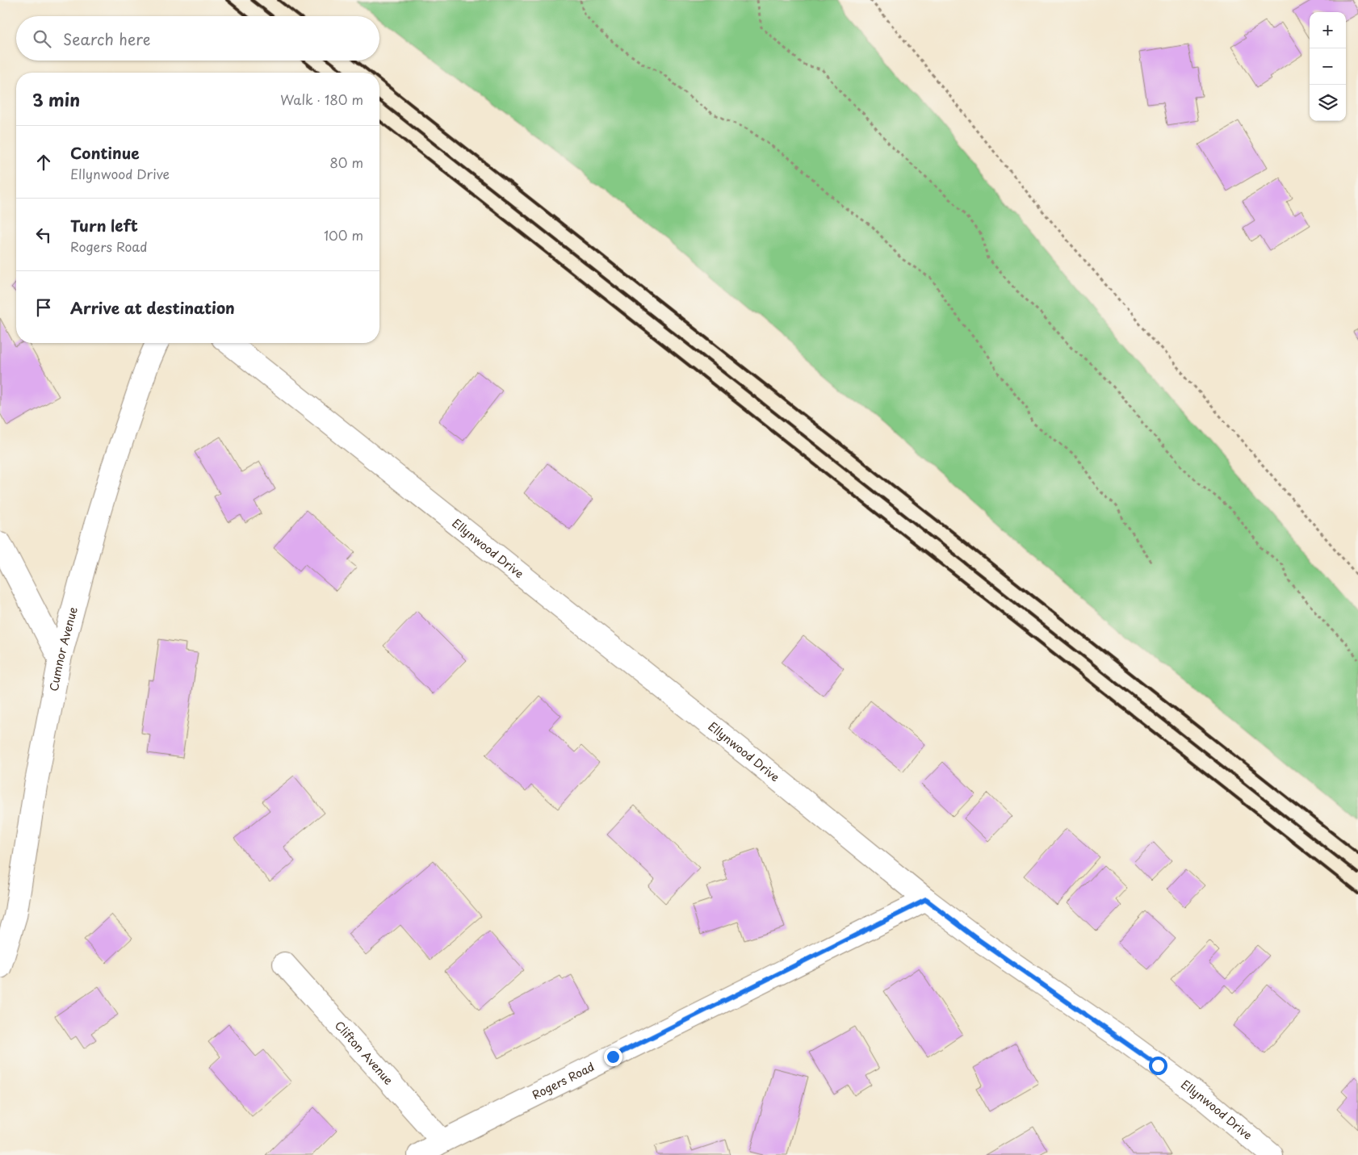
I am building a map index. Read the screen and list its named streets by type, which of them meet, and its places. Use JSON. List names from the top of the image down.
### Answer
{
  "streets": {
    "street": [
      "Ellynwood Drive",
      "Cumnor Avenue",
      "Clifton Avenue",
      "Rogers Road"
    ]
  },
  "crossings": [
    ["Ellynwood Drive", "Rogers Road"],
    ["Clifton Avenue", "Rogers Road"]
  ],
  "page": {
    "map_buttons": ["+", "−"],
    "search": "Search here",
    "heading": ["3 min", "Walk · 180 m"],
    "list": [
      ["Continue", "Ellynwood Drive", "80 m"],
      ["Turn left", "Rogers Road", "100 m"],
      "Arrive at destination"
    ]
  }
}
